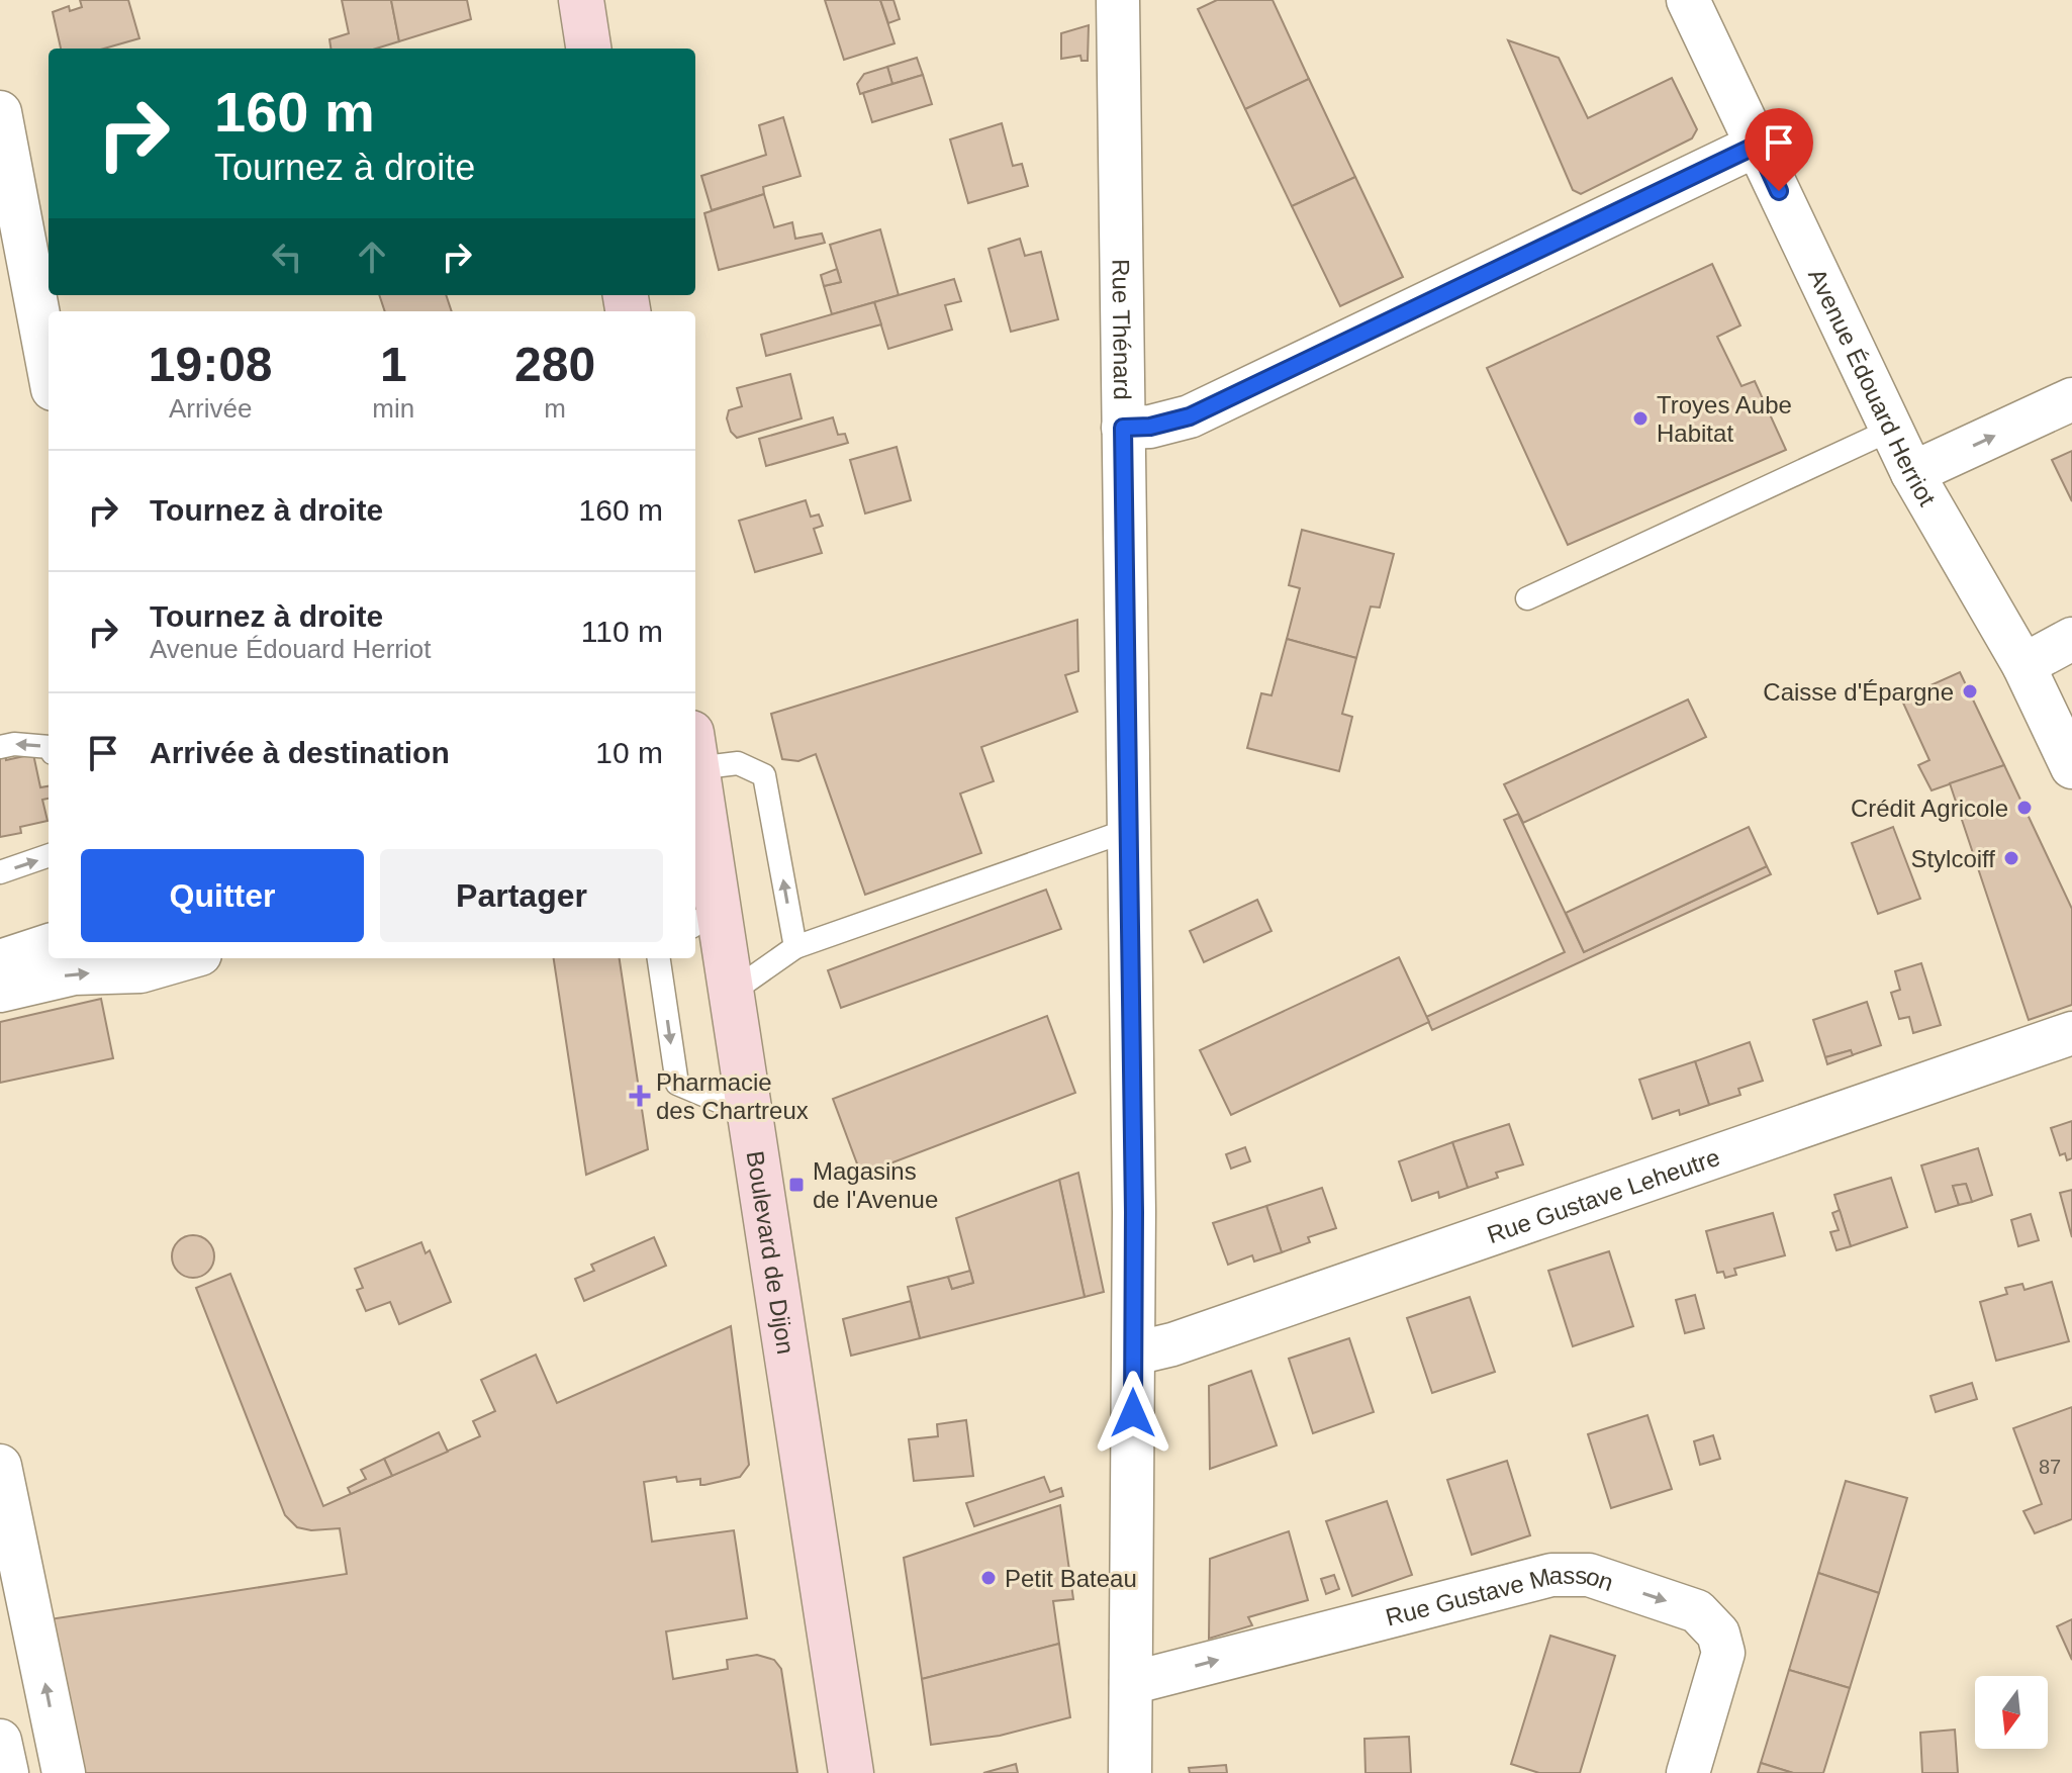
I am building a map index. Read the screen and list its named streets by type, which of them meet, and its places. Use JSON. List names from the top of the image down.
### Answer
{
  "streets": {
    "main road": ["Boulevard de Dijon"],
    "street": [
      "Rue Thénard",
      "Avenue Édouard Herriot",
      "Rue Gustave Leheutre",
      "Rue Gustave Masson"
    ]
  },
  "crossings": [
    ["Rue Thénard", "Rue Gustave Leheutre"],
    ["Rue Thénard", "Rue Gustave Masson"]
  ],
  "places": {
    "other": [
      "Troyes Aube Habitat",
      "Caisse d'Épargne",
      "Crédit Agricole",
      "Stylcoiff",
      "Petit Bateau"
    ],
    "health": ["Pharmacie des Chartreux"],
    "transit": ["Magasins de l'Avenue"]
  },
  "house_numbers": ["87"],
  "north": "bottom",
  "page": {
    "turn": ["160 m", "Tournez à droite"],
    "eta": [
      "19:08",
      "Arrivée",
      "1",
      "min",
      "280",
      "m"
    ],
    "list": [
      {
        "name": "Tournez à droite",
        "value": "160 m"
      },
      {
        "name": "Tournez à droite",
        "note": "Avenue Édouard Herriot",
        "value": "110 m"
      },
      {
        "name": "Arrivée à destination",
        "value": "10 m"
      }
    ],
    "buttons": ["Quitter", "Partager"]
  }
}
